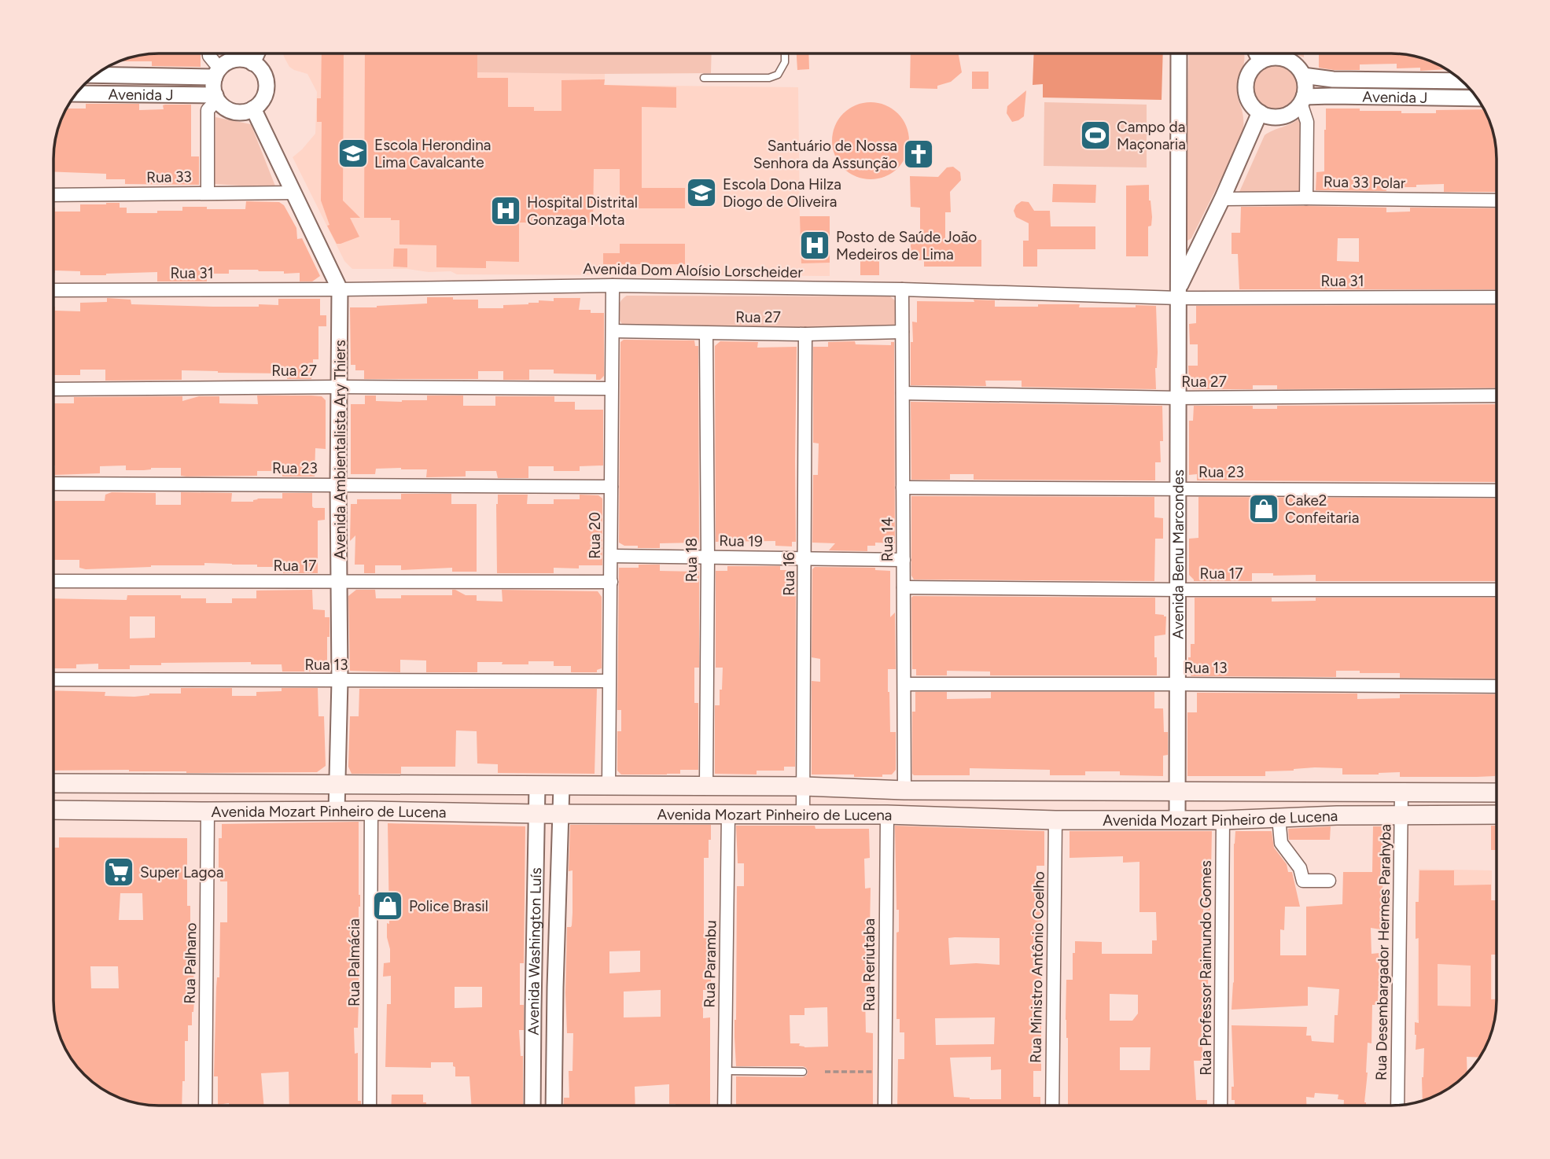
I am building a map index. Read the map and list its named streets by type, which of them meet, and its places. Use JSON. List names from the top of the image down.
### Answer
{
  "streets": {
    "main road": ["Avenida Mozart Pinheiro de Lucena"],
    "street": [
      "Avenida J",
      "Rua 33",
      "Rua 33 Polar",
      "Avenida Dom Aloísio Lorscheider",
      "Rua 31",
      "Rua 27",
      "Avenida Ambientalista Ary Thiers",
      "Rua 23",
      "Rua 20",
      "Rua 14",
      "Rua 19",
      "Avenida Benu Marcondes",
      "Rua 18",
      "Rua 17",
      "Rua 16",
      "Rua 13",
      "Avenida Washington Luís",
      "Rua Desembargador Hermes Parahyba",
      "Rua Palmácia",
      "Rua Palhano",
      "Rua Parambu",
      "Rua Reriutaba",
      "Rua Ministro Antônio Coelho",
      "Rua Professor Raimundo Gomes"
    ]
  },
  "crossings": [
    ["Avenida J", "Avenida Ambientalista Ary Thiers"],
    ["Avenida J", "Avenida Benu Marcondes"],
    ["Rua 33", "Avenida Ambientalista Ary Thiers"],
    ["Rua 33 Polar", "Avenida Benu Marcondes"],
    ["Avenida Dom Aloísio Lorscheider", "Rua 31"],
    ["Avenida Dom Aloísio Lorscheider", "Avenida Ambientalista Ary Thiers"],
    ["Avenida Dom Aloísio Lorscheider", "Rua 20"],
    ["Avenida Dom Aloísio Lorscheider", "Rua 14"],
    ["Avenida Dom Aloísio Lorscheider", "Avenida Benu Marcondes"],
    ["Rua 31", "Avenida Ambientalista Ary Thiers"],
    ["Rua 31", "Avenida Benu Marcondes"],
    ["Rua 27", "Avenida Ambientalista Ary Thiers"],
    ["Rua 27", "Rua 20"],
    ["Rua 27", "Rua 14"],
    ["Rua 27", "Avenida Benu Marcondes"],
    ["Rua 27", "Rua 18"],
    ["Rua 27", "Rua 16"],
    ["Avenida Ambientalista Ary Thiers", "Rua 23"],
    ["Avenida Ambientalista Ary Thiers", "Rua 17"],
    ["Avenida Ambientalista Ary Thiers", "Rua 13"],
    ["Avenida Ambientalista Ary Thiers", "Avenida Mozart Pinheiro de Lucena"],
    ["Rua 23", "Rua 20"],
    ["Rua 23", "Rua 14"],
    ["Rua 23", "Avenida Benu Marcondes"],
    ["Rua 20", "Rua 19"],
    ["Rua 20", "Rua 17"],
    ["Rua 20", "Rua 13"],
    ["Rua 20", "Avenida Mozart Pinheiro de Lucena"],
    ["Rua 14", "Rua 19"],
    ["Rua 14", "Rua 17"],
    ["Rua 14", "Rua 13"],
    ["Rua 14", "Avenida Mozart Pinheiro de Lucena"],
    ["Rua 19", "Rua 18"],
    ["Rua 19", "Rua 16"],
    ["Avenida Benu Marcondes", "Rua 17"],
    ["Avenida Benu Marcondes", "Rua 13"],
    ["Avenida Benu Marcondes", "Avenida Mozart Pinheiro de Lucena"],
    ["Rua 18", "Avenida Mozart Pinheiro de Lucena"],
    ["Rua 16", "Avenida Mozart Pinheiro de Lucena"],
    ["Avenida Mozart Pinheiro de Lucena", "Avenida Washington Luís"],
    ["Avenida Mozart Pinheiro de Lucena", "Rua Desembargador Hermes Parahyba"],
    ["Avenida Mozart Pinheiro de Lucena", "Rua Palmácia"],
    ["Avenida Mozart Pinheiro de Lucena", "Rua Palhano"],
    ["Avenida Mozart Pinheiro de Lucena", "Rua Parambu"],
    ["Avenida Mozart Pinheiro de Lucena", "Rua Reriutaba"],
    ["Avenida Mozart Pinheiro de Lucena", "Rua Ministro Antônio Coelho"],
    ["Avenida Mozart Pinheiro de Lucena", "Rua Professor Raimundo Gomes"]
  ],
  "places": {
    "sports": ["Campo da Maçonaria"],
    "school or university": ["Escola Herondina Lima Cavalcante", "Escola Dona Hilza Diogo de Oliveira"],
    "church": ["Santuário de Nossa Senhora da Assunção"],
    "hospital": ["Hospital Distrital Gonzaga Mota", "Posto de Saúde João Medeiros de Lima"],
    "shop": ["Cake2 Confeitaria", "Police Brasil"],
    "supermarket": ["Super Lagoa"]
  }
}
